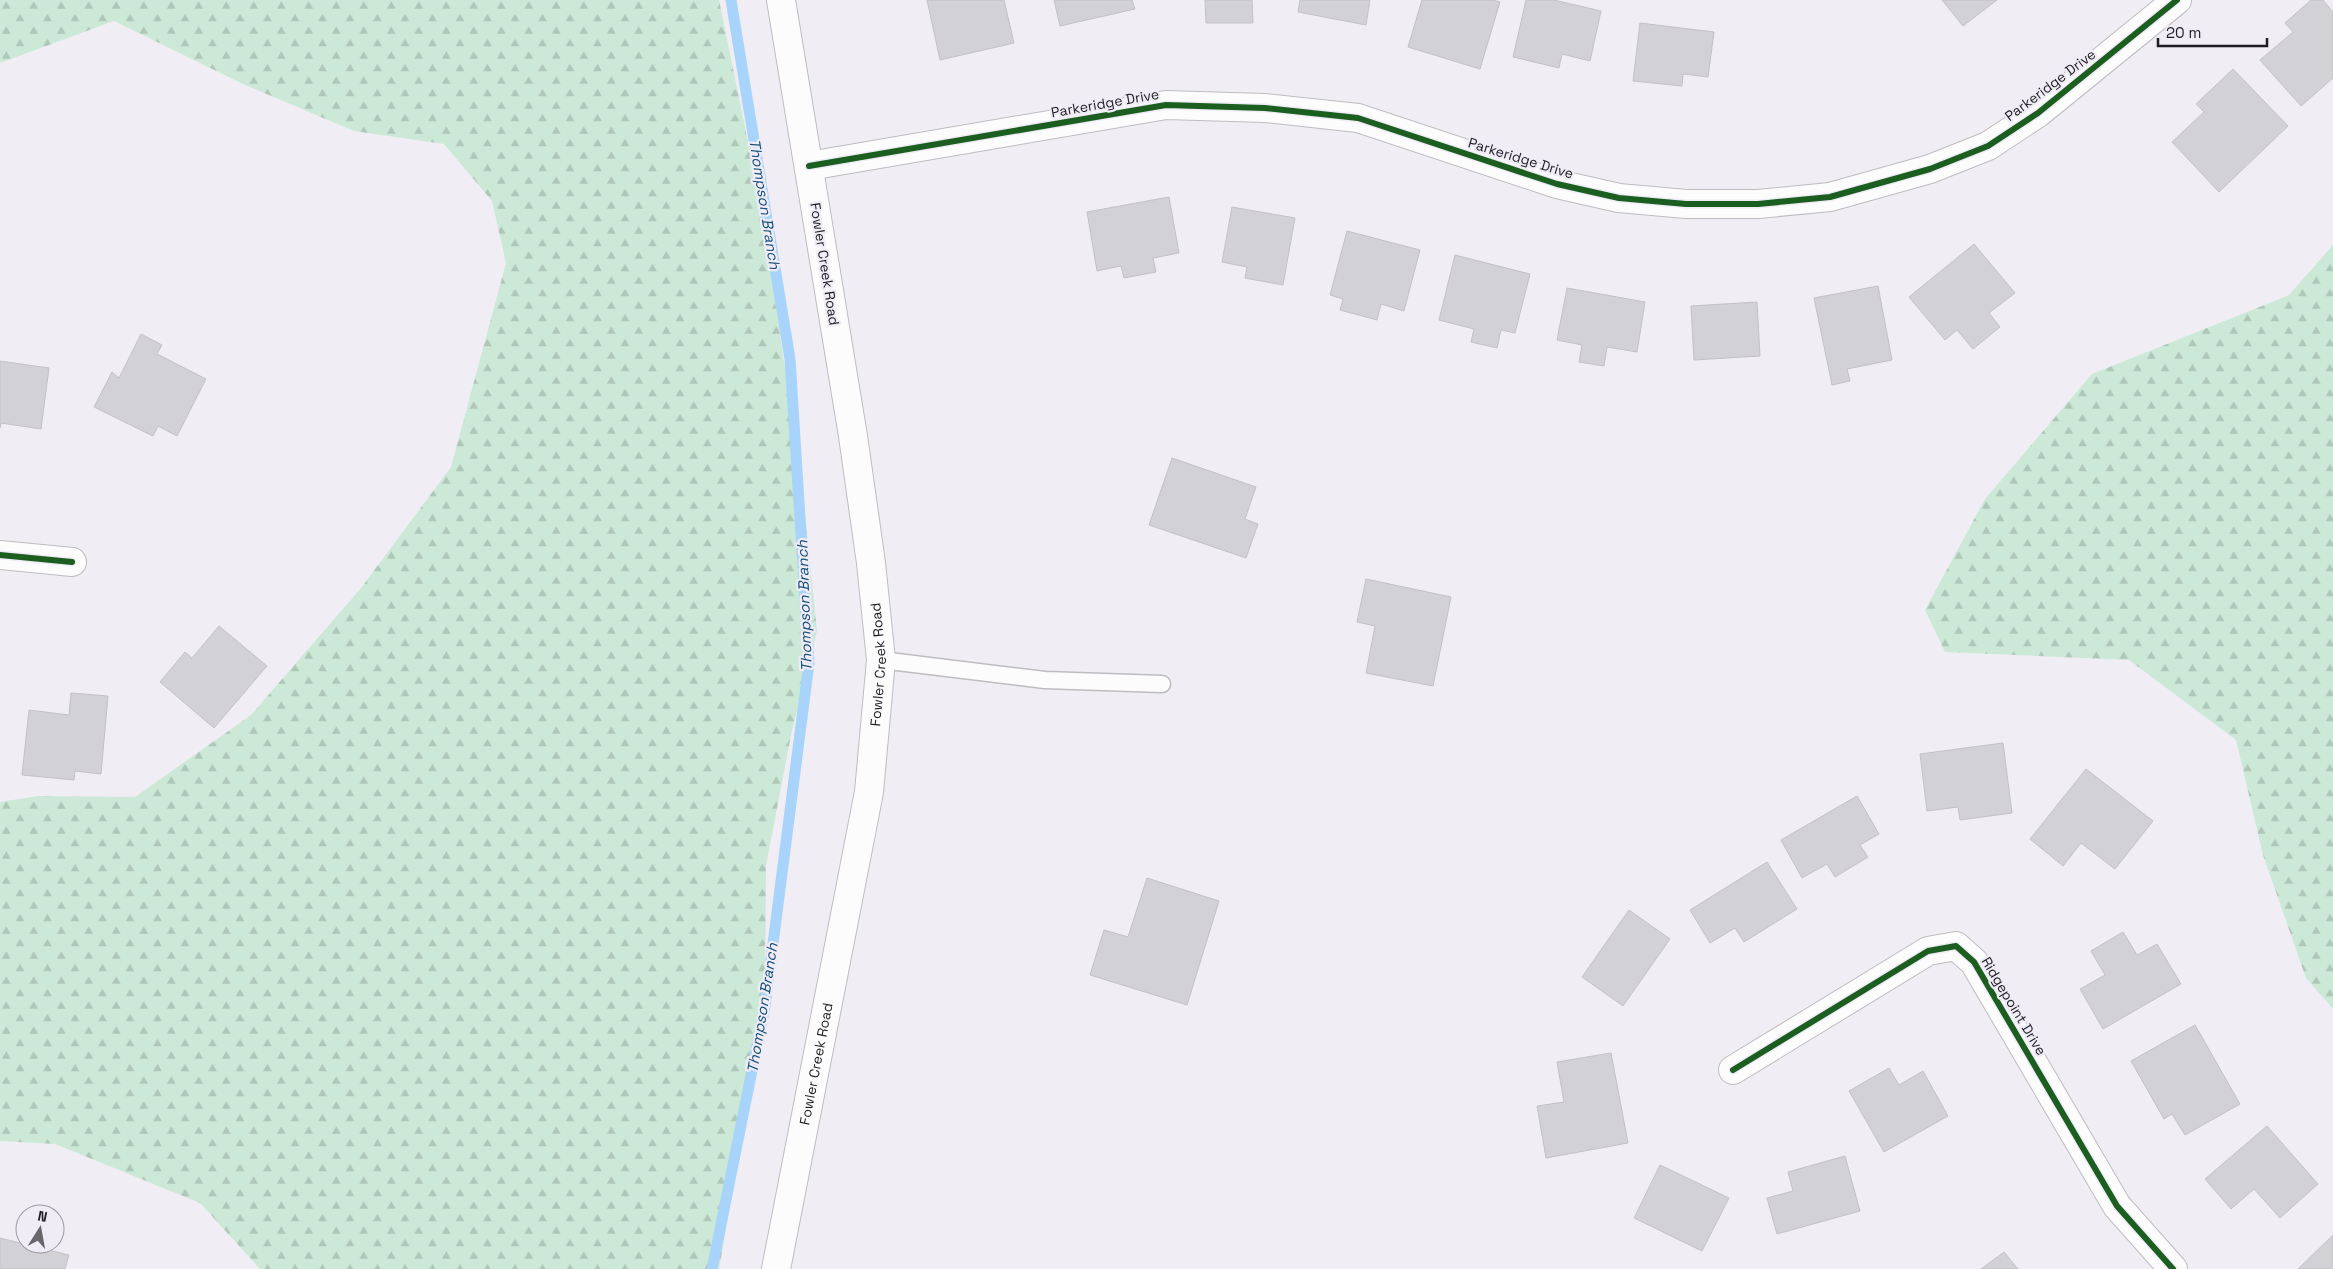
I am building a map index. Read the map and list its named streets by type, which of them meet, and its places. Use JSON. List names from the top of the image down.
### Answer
{
  "streets": {
    "street": ["Parkeridge Drive", "Fowler Creek Road", "Ridgepoint Drive"]
  },
  "crossings": [
    ["Parkeridge Drive", "Fowler Creek Road"]
  ],
  "water": ["Thompson Branch"],
  "scale_bar": "20 m",
  "north": "top"
}
